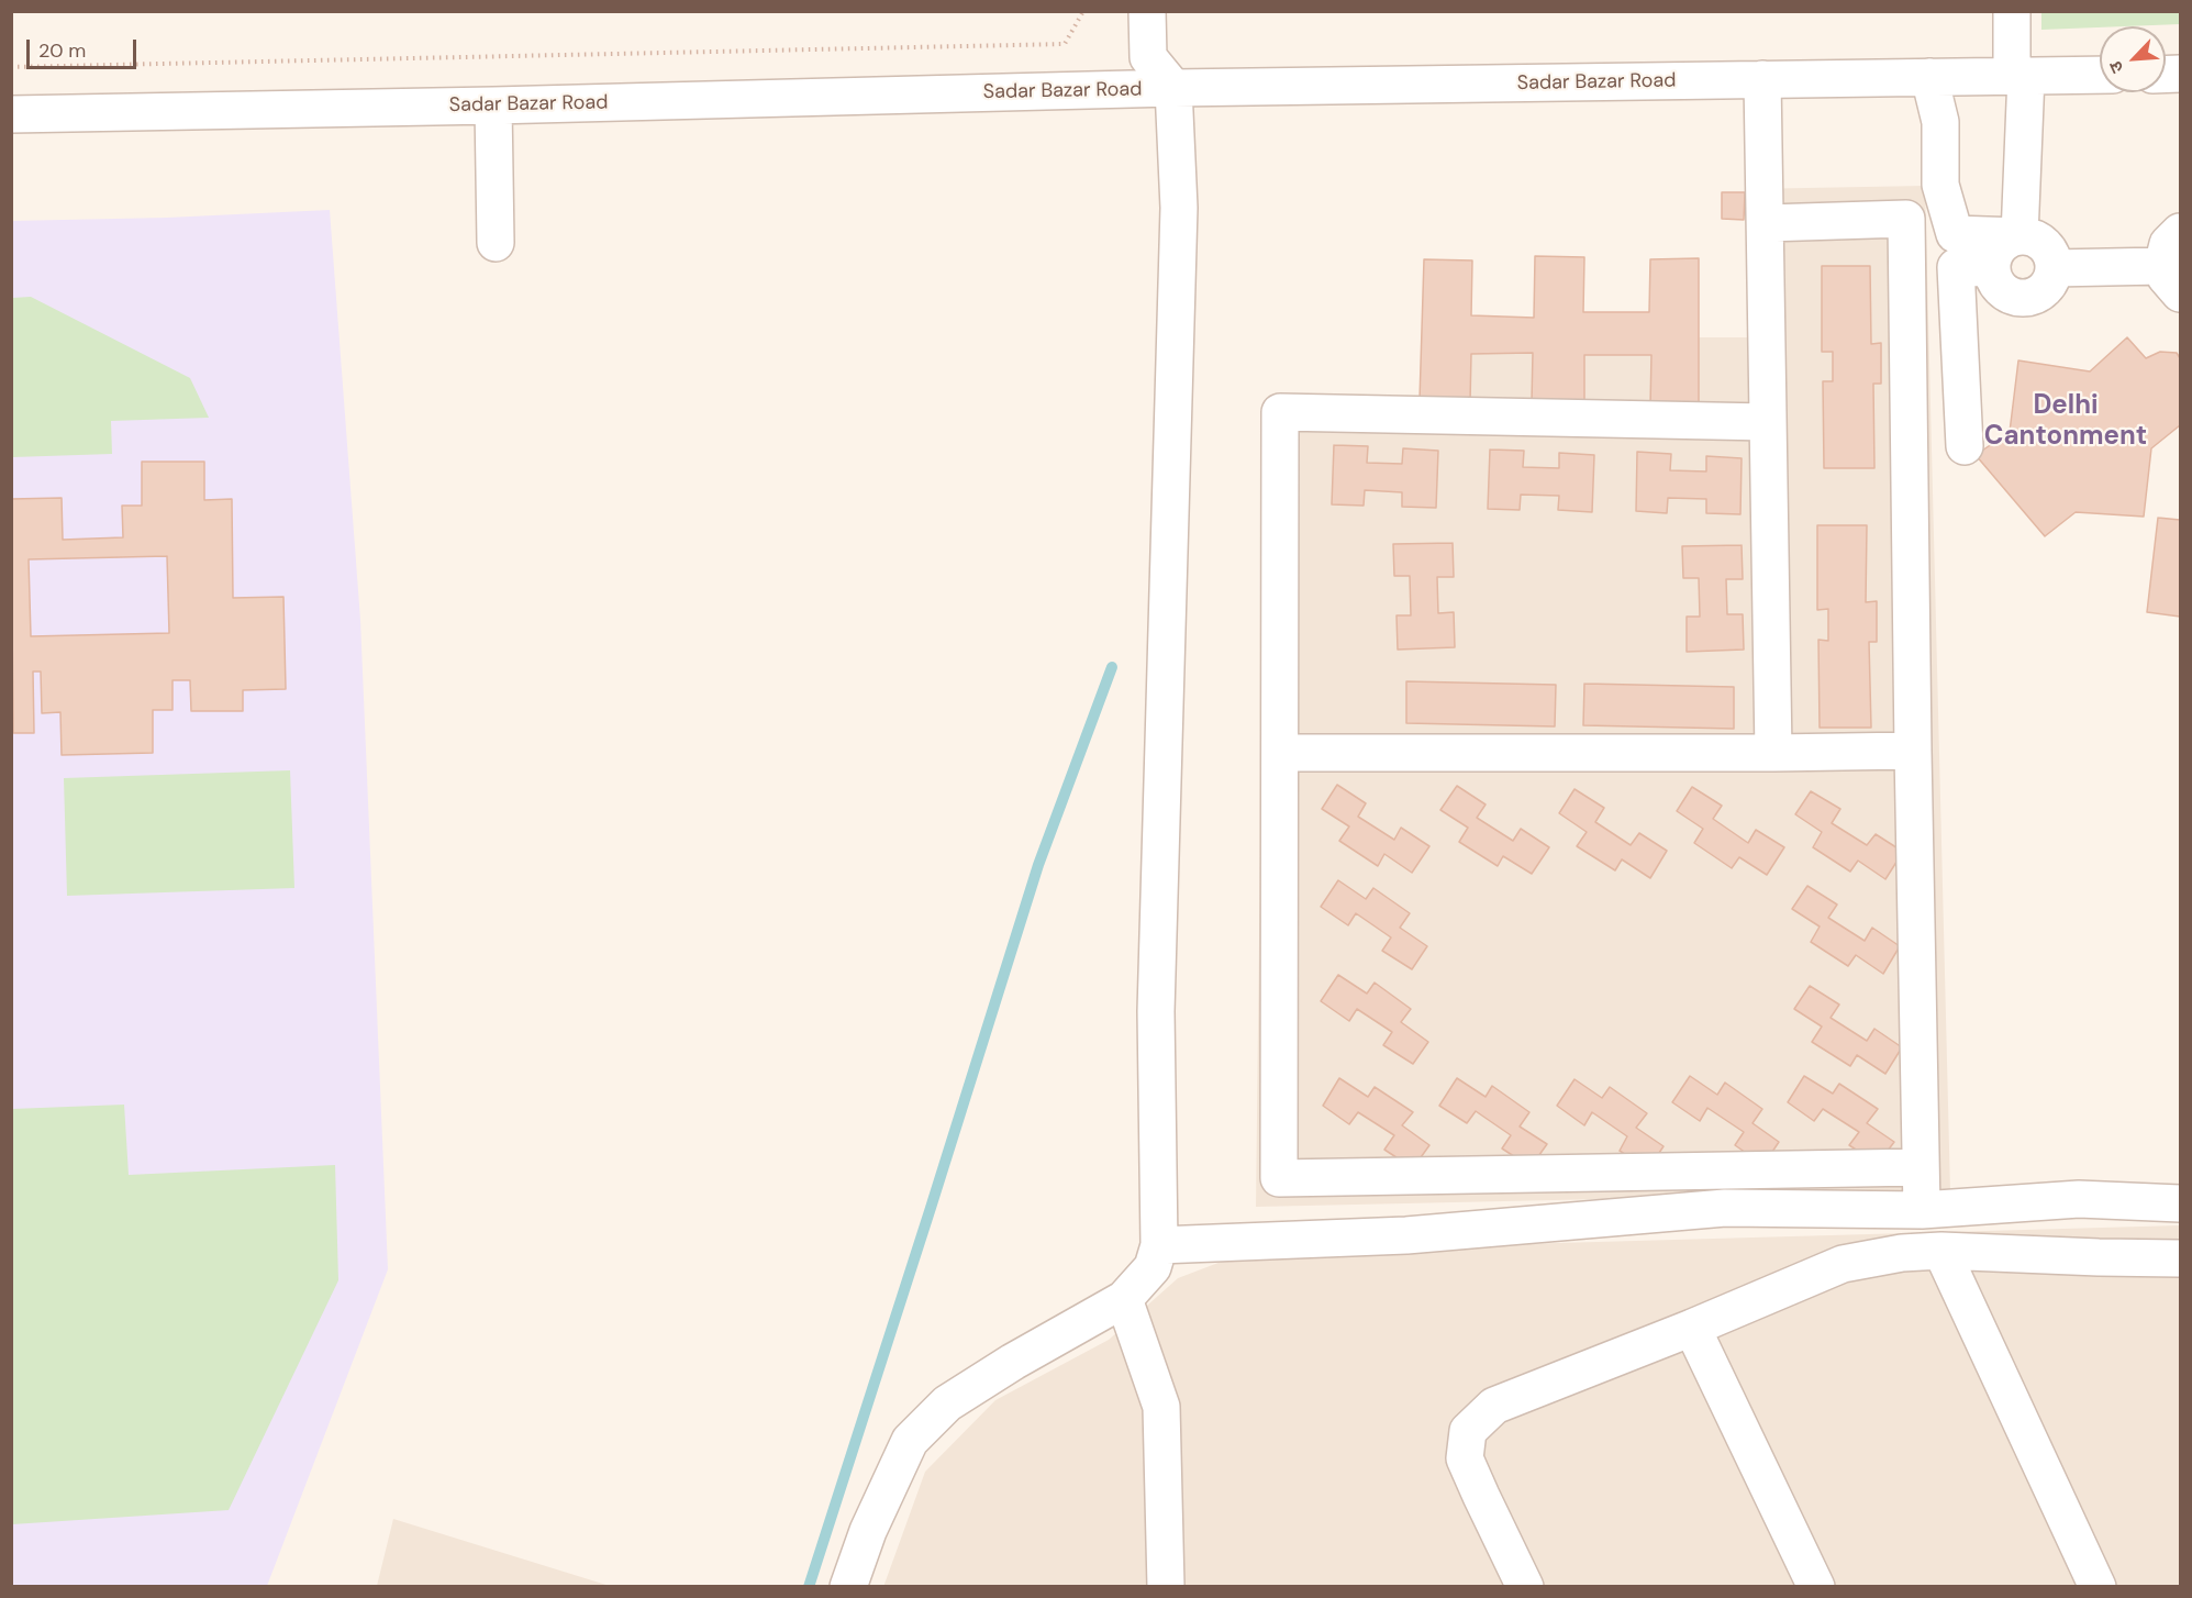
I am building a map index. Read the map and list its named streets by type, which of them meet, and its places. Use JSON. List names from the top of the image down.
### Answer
{
  "streets": {
    "street": ["Sadar Bazar Road"]
  },
  "districts": ["Delhi Cantonment"],
  "scale_bar": "20 m",
  "north": "bottom left"
}
